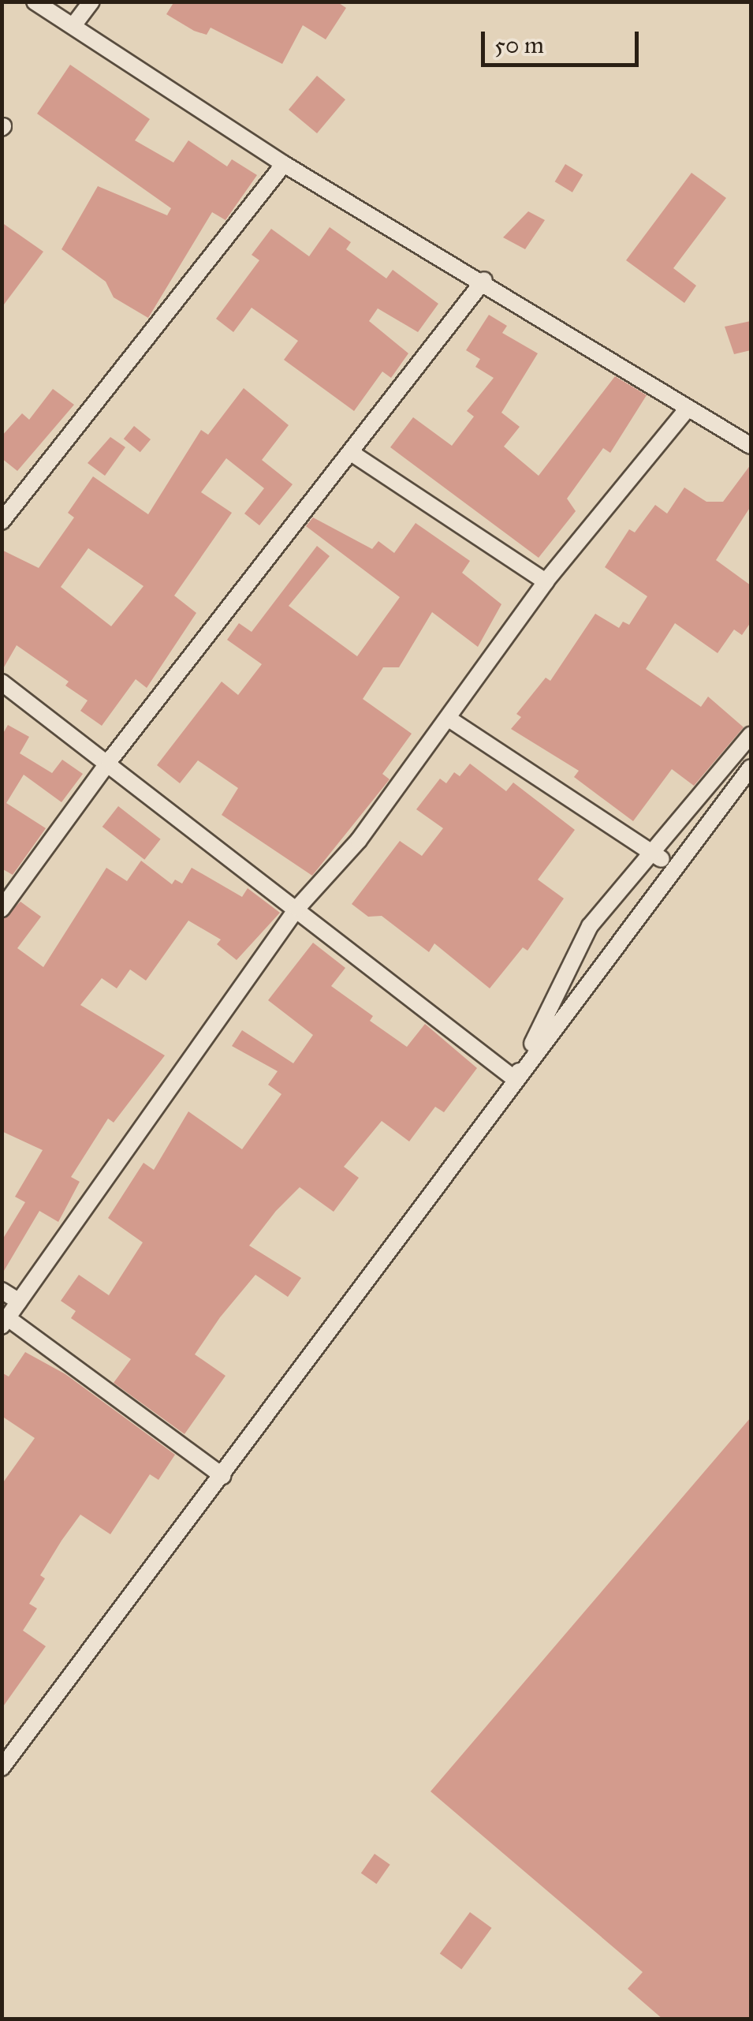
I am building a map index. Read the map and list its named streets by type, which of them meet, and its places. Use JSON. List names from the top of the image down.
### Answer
{
  "scale_bar": "50 m"
}
